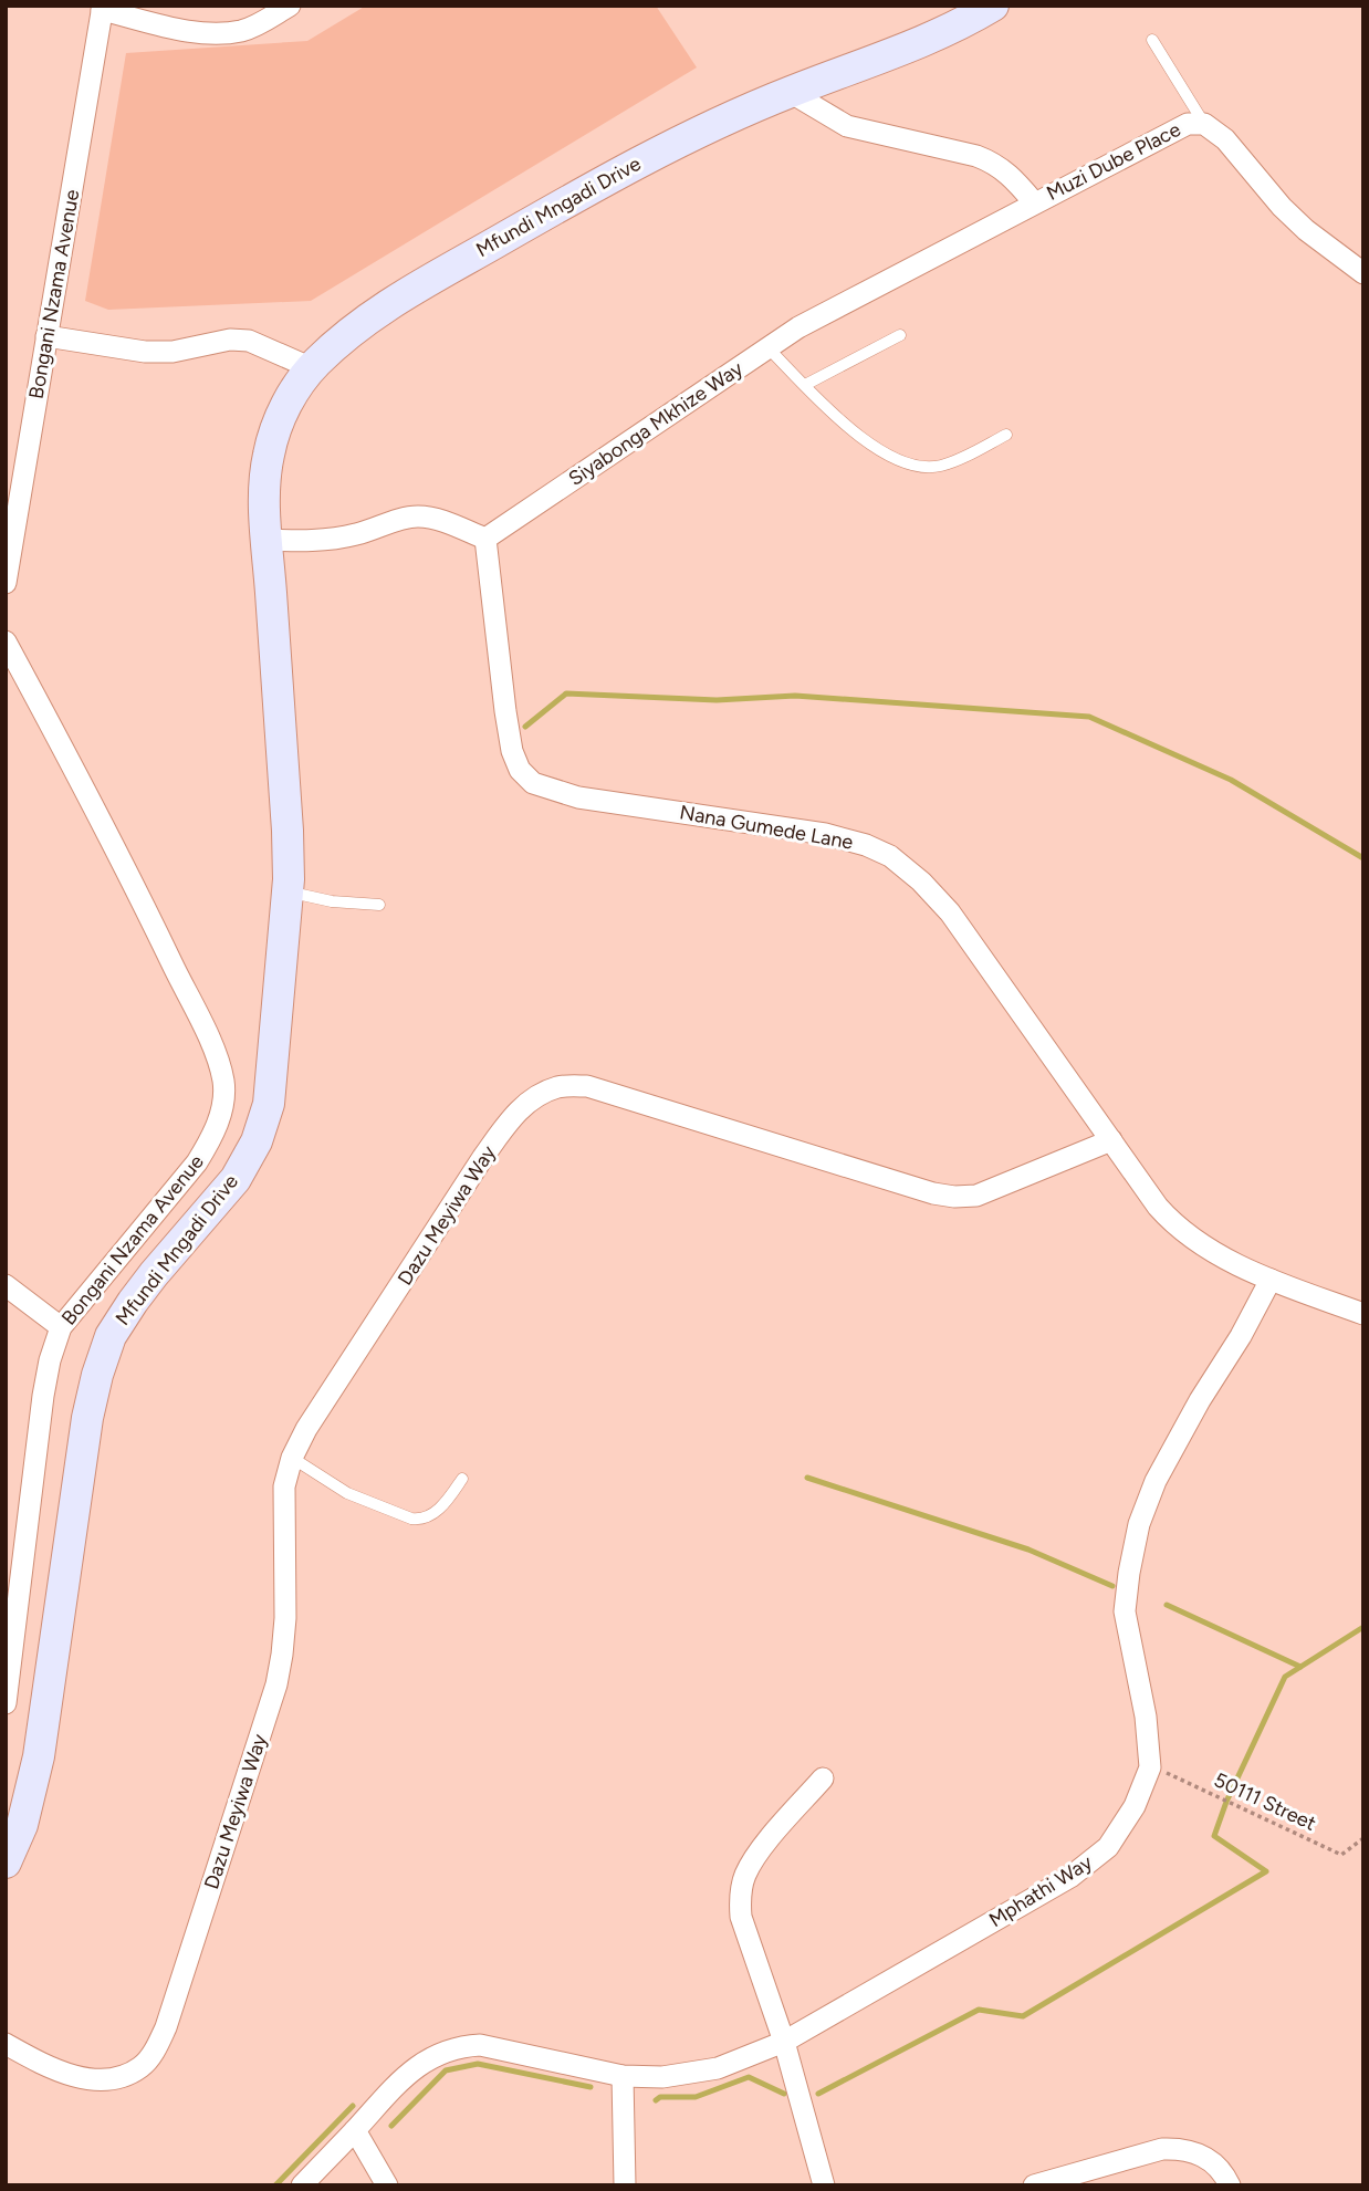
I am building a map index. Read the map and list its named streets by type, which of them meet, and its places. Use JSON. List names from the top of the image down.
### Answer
{
  "streets": {
    "street": [
      "Muzi Dube Place",
      "Mfundi Mngadi Drive",
      "Bongani Nzama Avenue",
      "Siyabonga Mkhize Way",
      "Nana Gumede Lane",
      "Dazu Meyiwa Way",
      "Mphathi Way"
    ],
    "path": ["50111 Street"]
  },
  "crossings": [
    ["Muzi Dube Place", "Mfundi Mngadi Drive"],
    ["Muzi Dube Place", "Siyabonga Mkhize Way"],
    ["Siyabonga Mkhize Way", "Nana Gumede Lane"],
    ["Nana Gumede Lane", "Dazu Meyiwa Way"],
    ["50111 Street", "Mphathi Way"]
  ]
}
